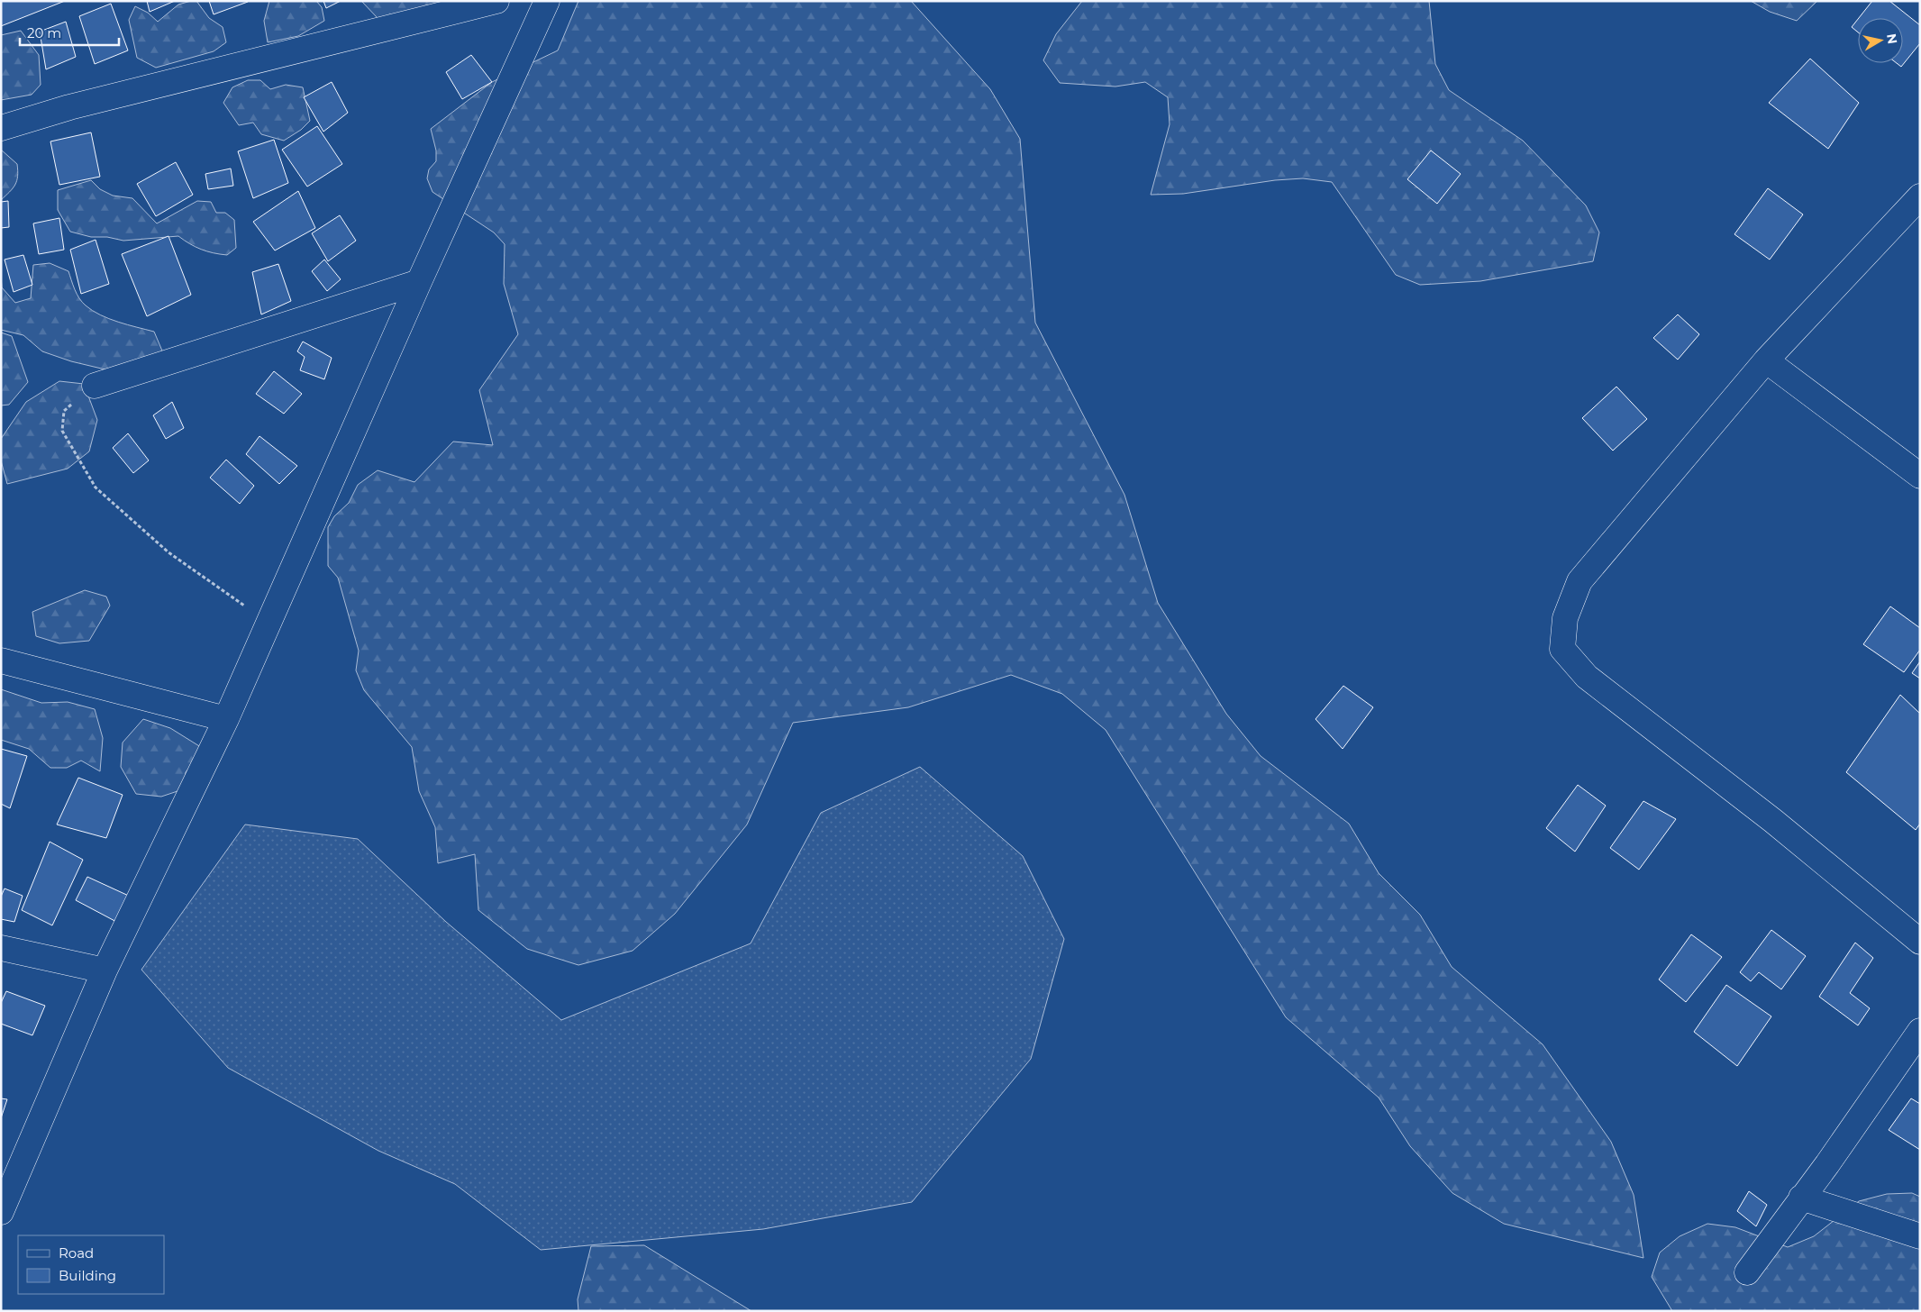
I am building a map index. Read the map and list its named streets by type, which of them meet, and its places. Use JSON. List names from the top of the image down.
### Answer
{
  "legend": ["Road", "Building"],
  "scale_bar": "20 m",
  "north": "right"
}
